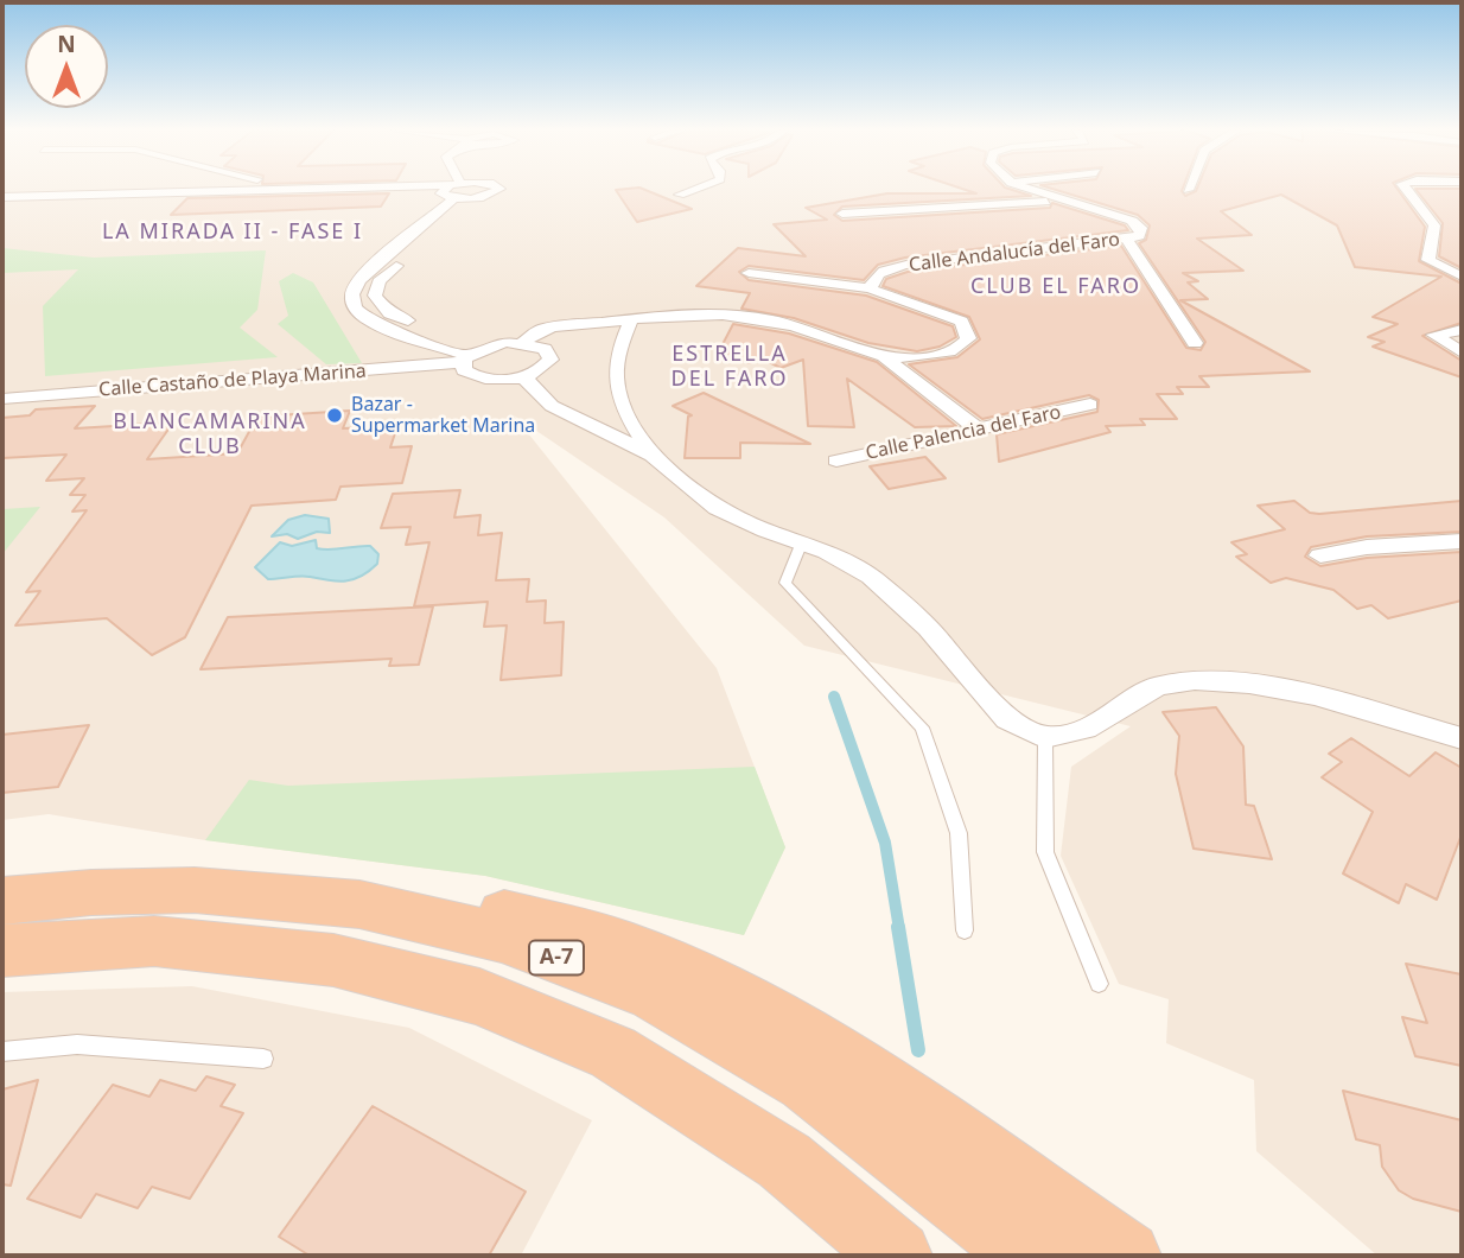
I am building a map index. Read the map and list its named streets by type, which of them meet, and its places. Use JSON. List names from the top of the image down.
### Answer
{
  "streets": {
    "highway": ["A-7"],
    "street": ["Calle Andalucía del Faro", "Calle Castaño de Playa Marina", "Calle Palencia del Faro"]
  },
  "districts": [
    "LA MIRADA II - FASE I",
    "CLUB EL FARO",
    "ESTRELLA DEL FARO",
    "BLANCAMARINA CLUB"
  ],
  "places": ["Bazar - Supermarket Marina"],
  "north": "top"
}
